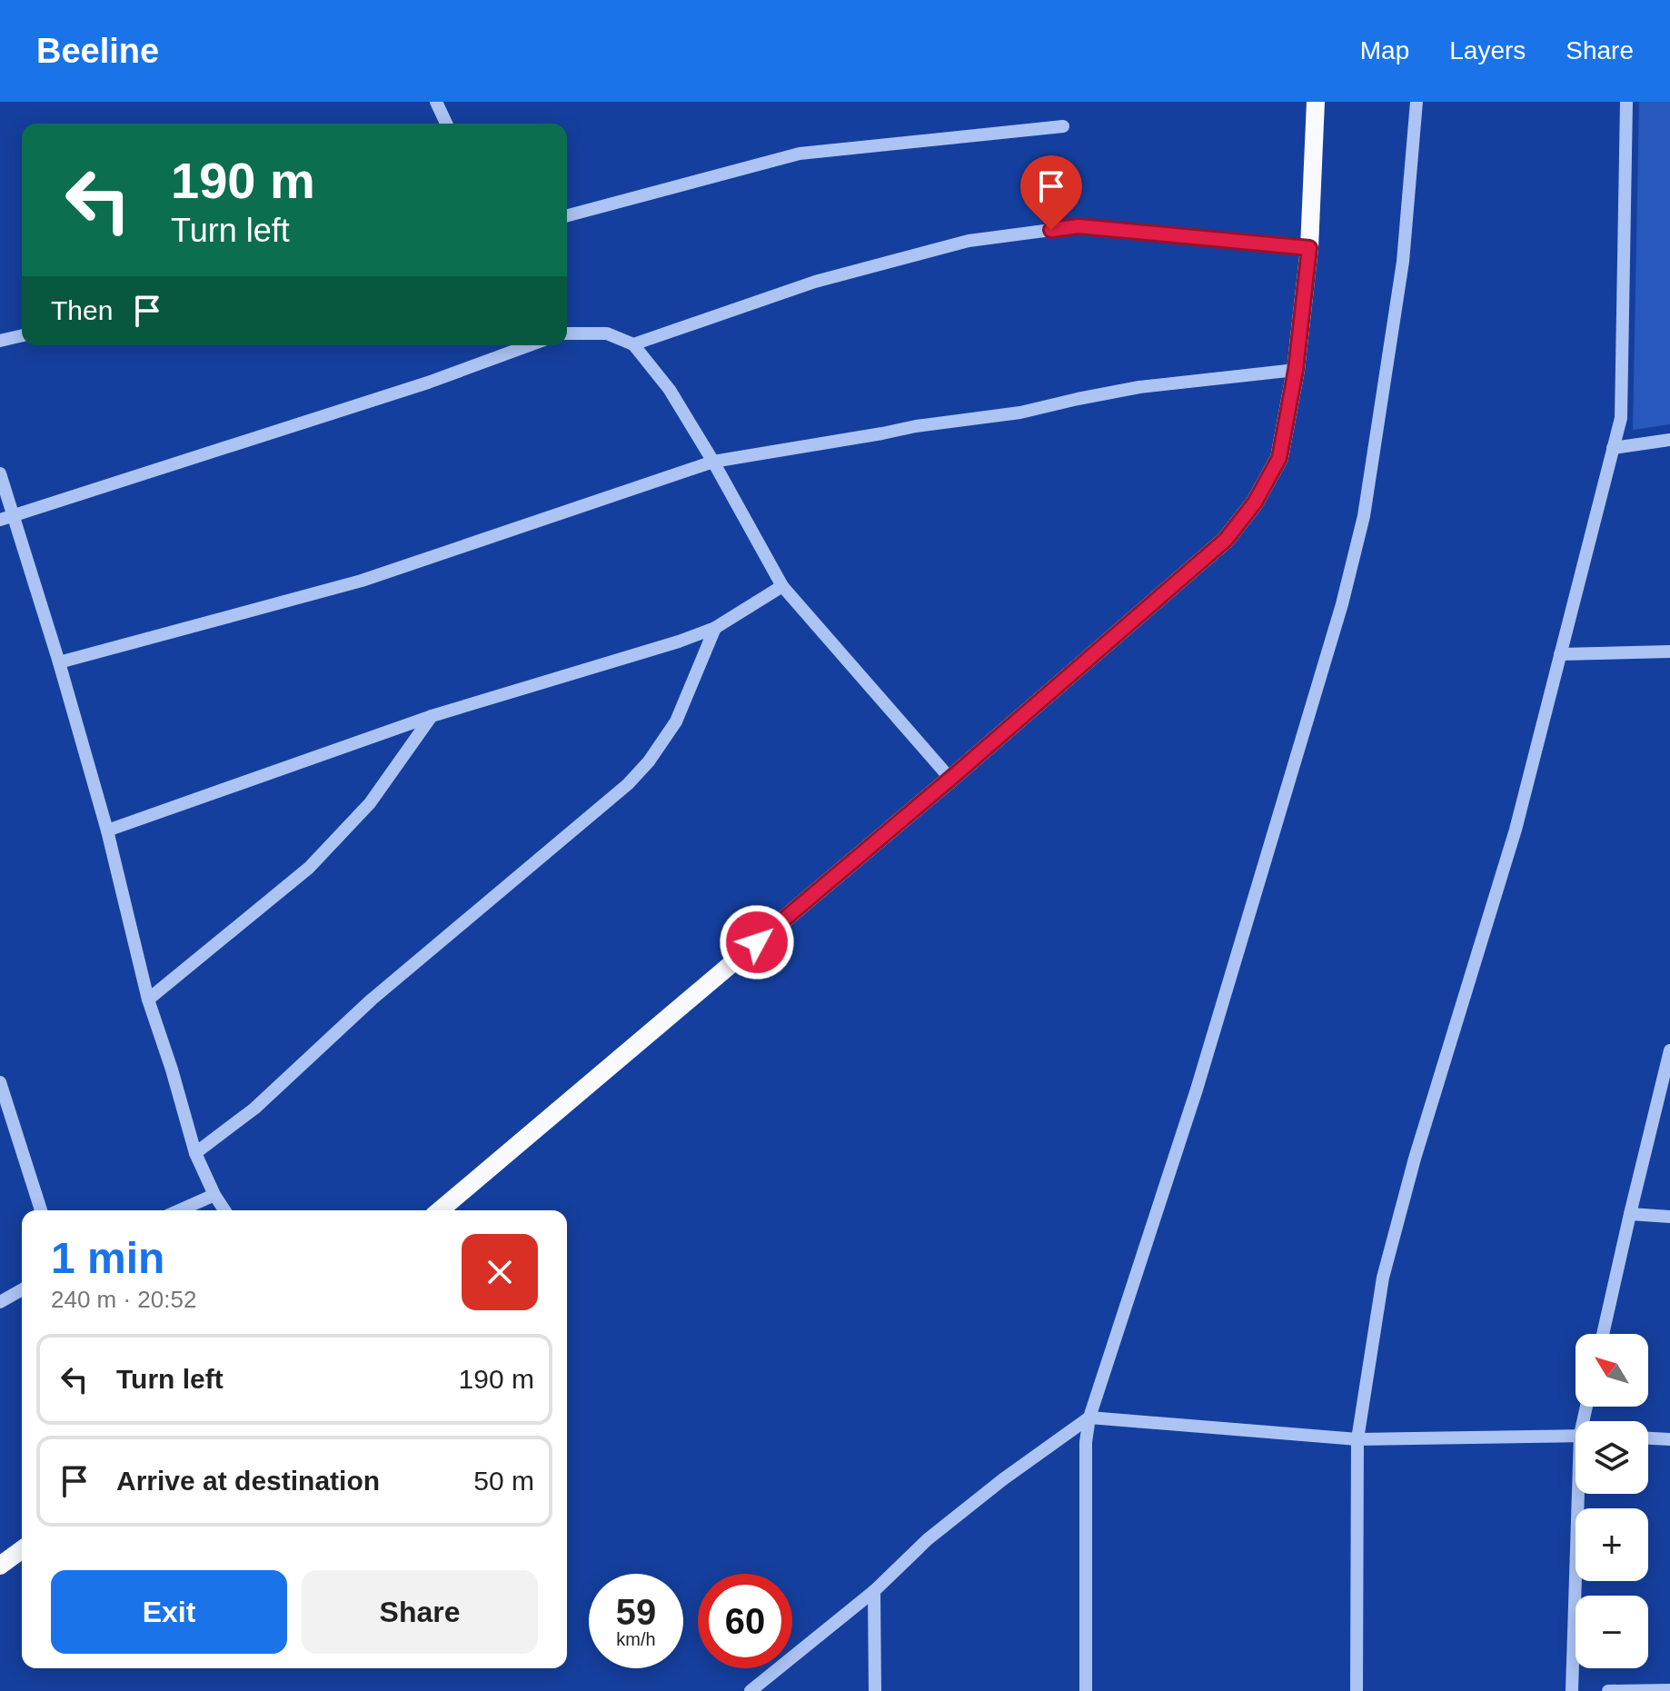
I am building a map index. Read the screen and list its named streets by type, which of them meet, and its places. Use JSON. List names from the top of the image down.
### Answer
{
  "north": "top left",
  "page": {
    "header": "Beeline",
    "nav": ["Map", "Layers", "Share"],
    "turn": ["190 m", "Turn left"],
    "then": "Then",
    "heading": ["1 min", "240 m · 20:52"],
    "map_buttons": ["+", "−"],
    "list": [
      {
        "name": "Turn left",
        "value": "190 m"
      },
      {
        "name": "Arrive at destination",
        "value": "50 m"
      }
    ],
    "buttons": ["Exit", "Share"],
    "speed": "59 km/h",
    "limit": "60"
  }
}
